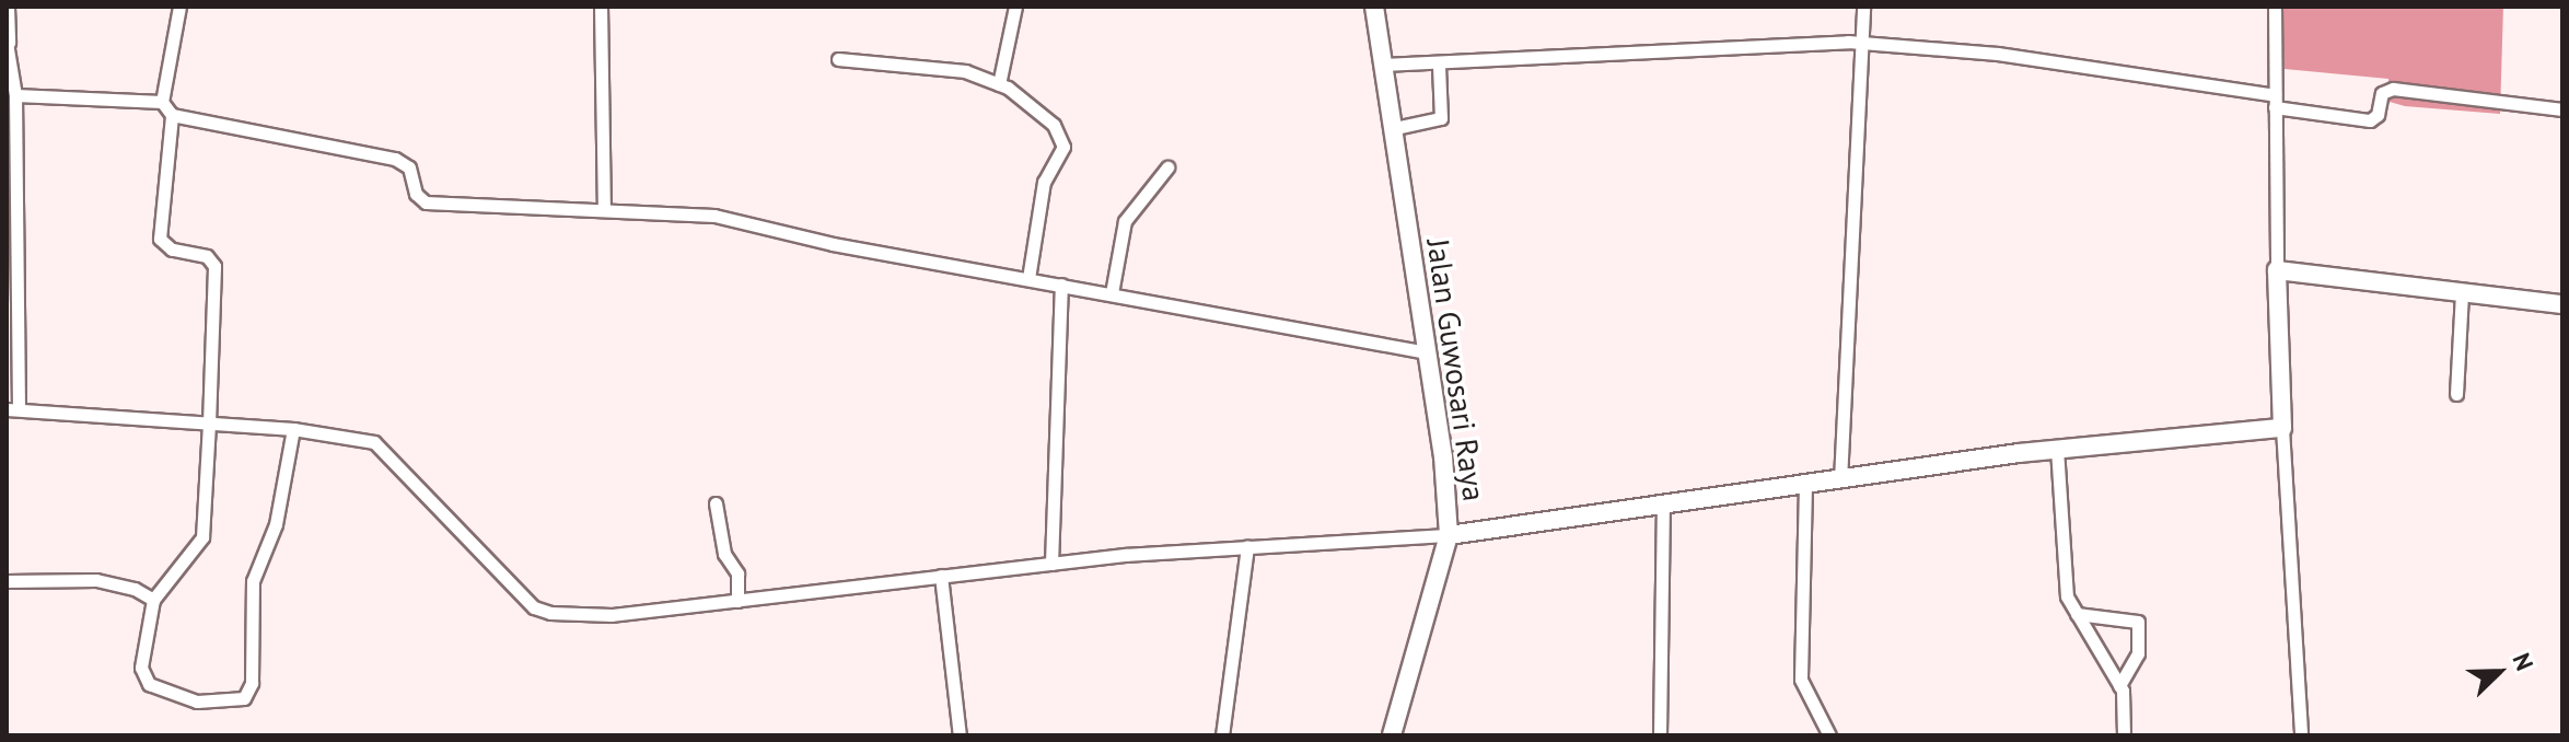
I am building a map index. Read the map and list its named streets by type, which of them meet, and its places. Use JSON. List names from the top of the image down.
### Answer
{
  "streets": {
    "street": ["Jalan Guwosari Raya"]
  },
  "north": "top right"
}
